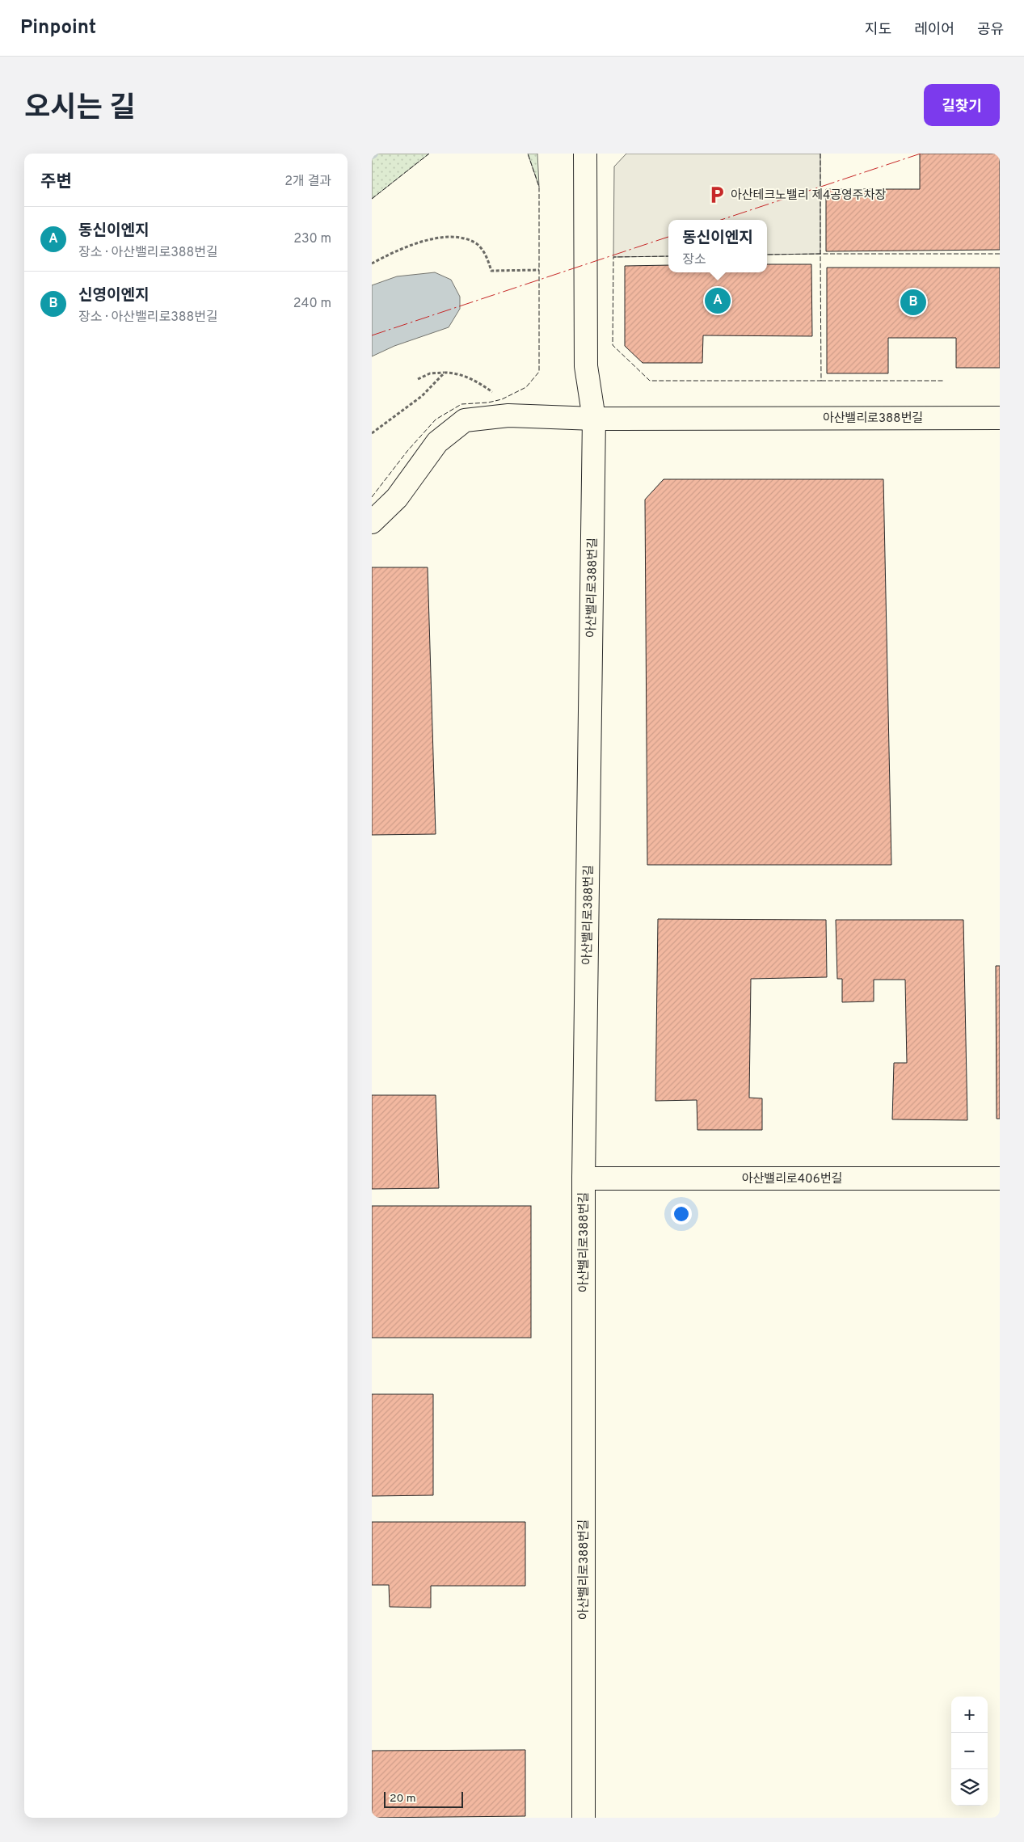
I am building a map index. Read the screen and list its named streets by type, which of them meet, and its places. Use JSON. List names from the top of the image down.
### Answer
{
  "streets": {
    "street": ["아산밸리로388번길", "아산밸리로406번길"]
  },
  "crossings": [
    ["아산밸리로388번길", "아산밸리로406번길"]
  ],
  "places": {
    "parking": ["아산테크노밸리 제4공영주차장"]
  },
  "scale_bar": "20 m",
  "page": {
    "header": "Pinpoint",
    "nav": ["지도", "레이어", "공유"],
    "title": "오시는 길",
    "buttons": "길찾기",
    "heading": ["주변", "2개 결과"],
    "list": [
      {
        "mark": "A",
        "name": "동신이엔지",
        "note": "장소 · 아산밸리로388번길",
        "value": "230 m"
      },
      {
        "mark": "B",
        "name": "신영이엔지",
        "note": "장소 · 아산밸리로388번길",
        "value": "240 m"
      }
    ],
    "popup": ["동신이엔지", "장소"],
    "pins": ["A", "B"],
    "map_buttons": ["+", "−"],
    "scale": "20 m"
  }
}
